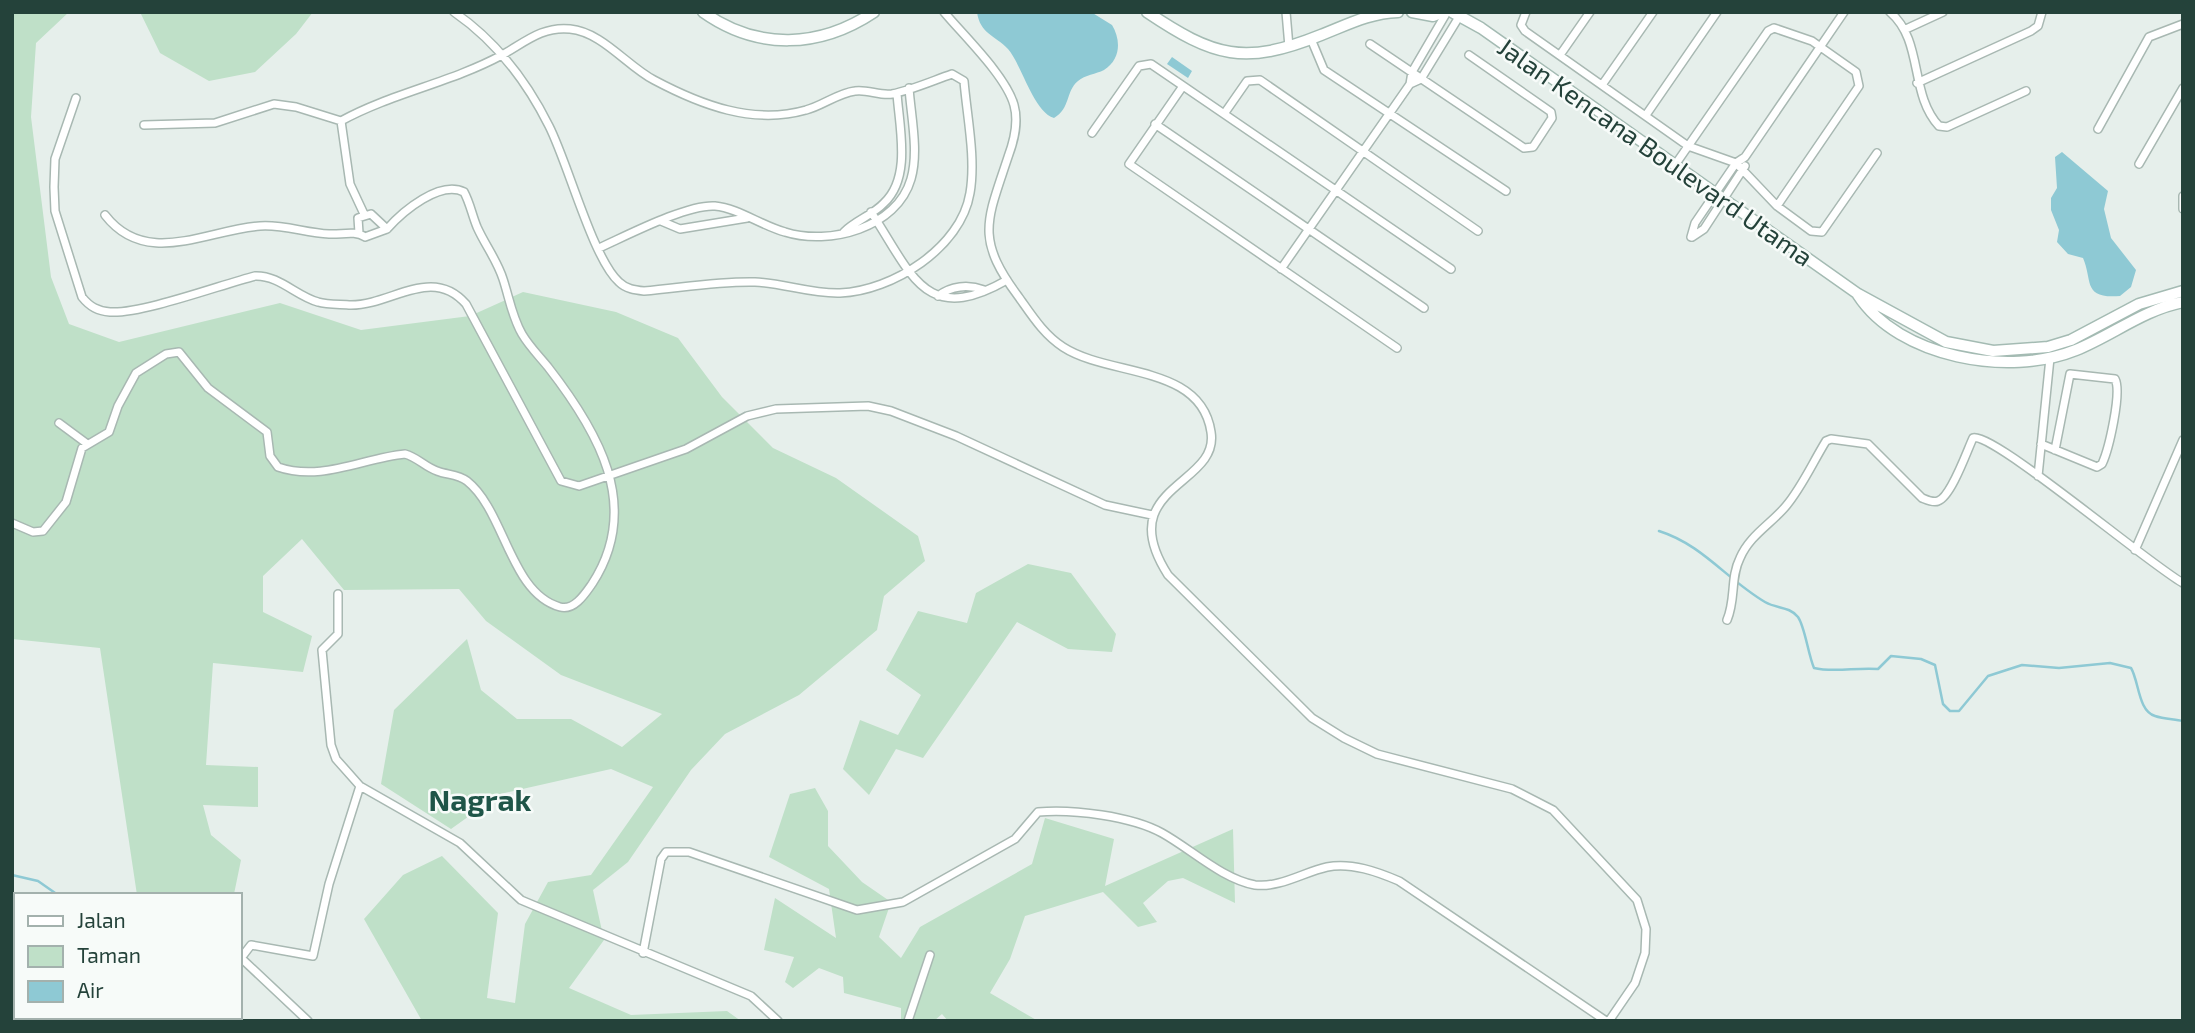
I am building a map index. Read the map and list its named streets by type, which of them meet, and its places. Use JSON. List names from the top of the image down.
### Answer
{
  "streets": {
    "street": ["Jalan Kencana Boulevard Utama"]
  },
  "districts": ["Nagrak"],
  "legend": ["Jalan", "Taman", "Air"]
}
